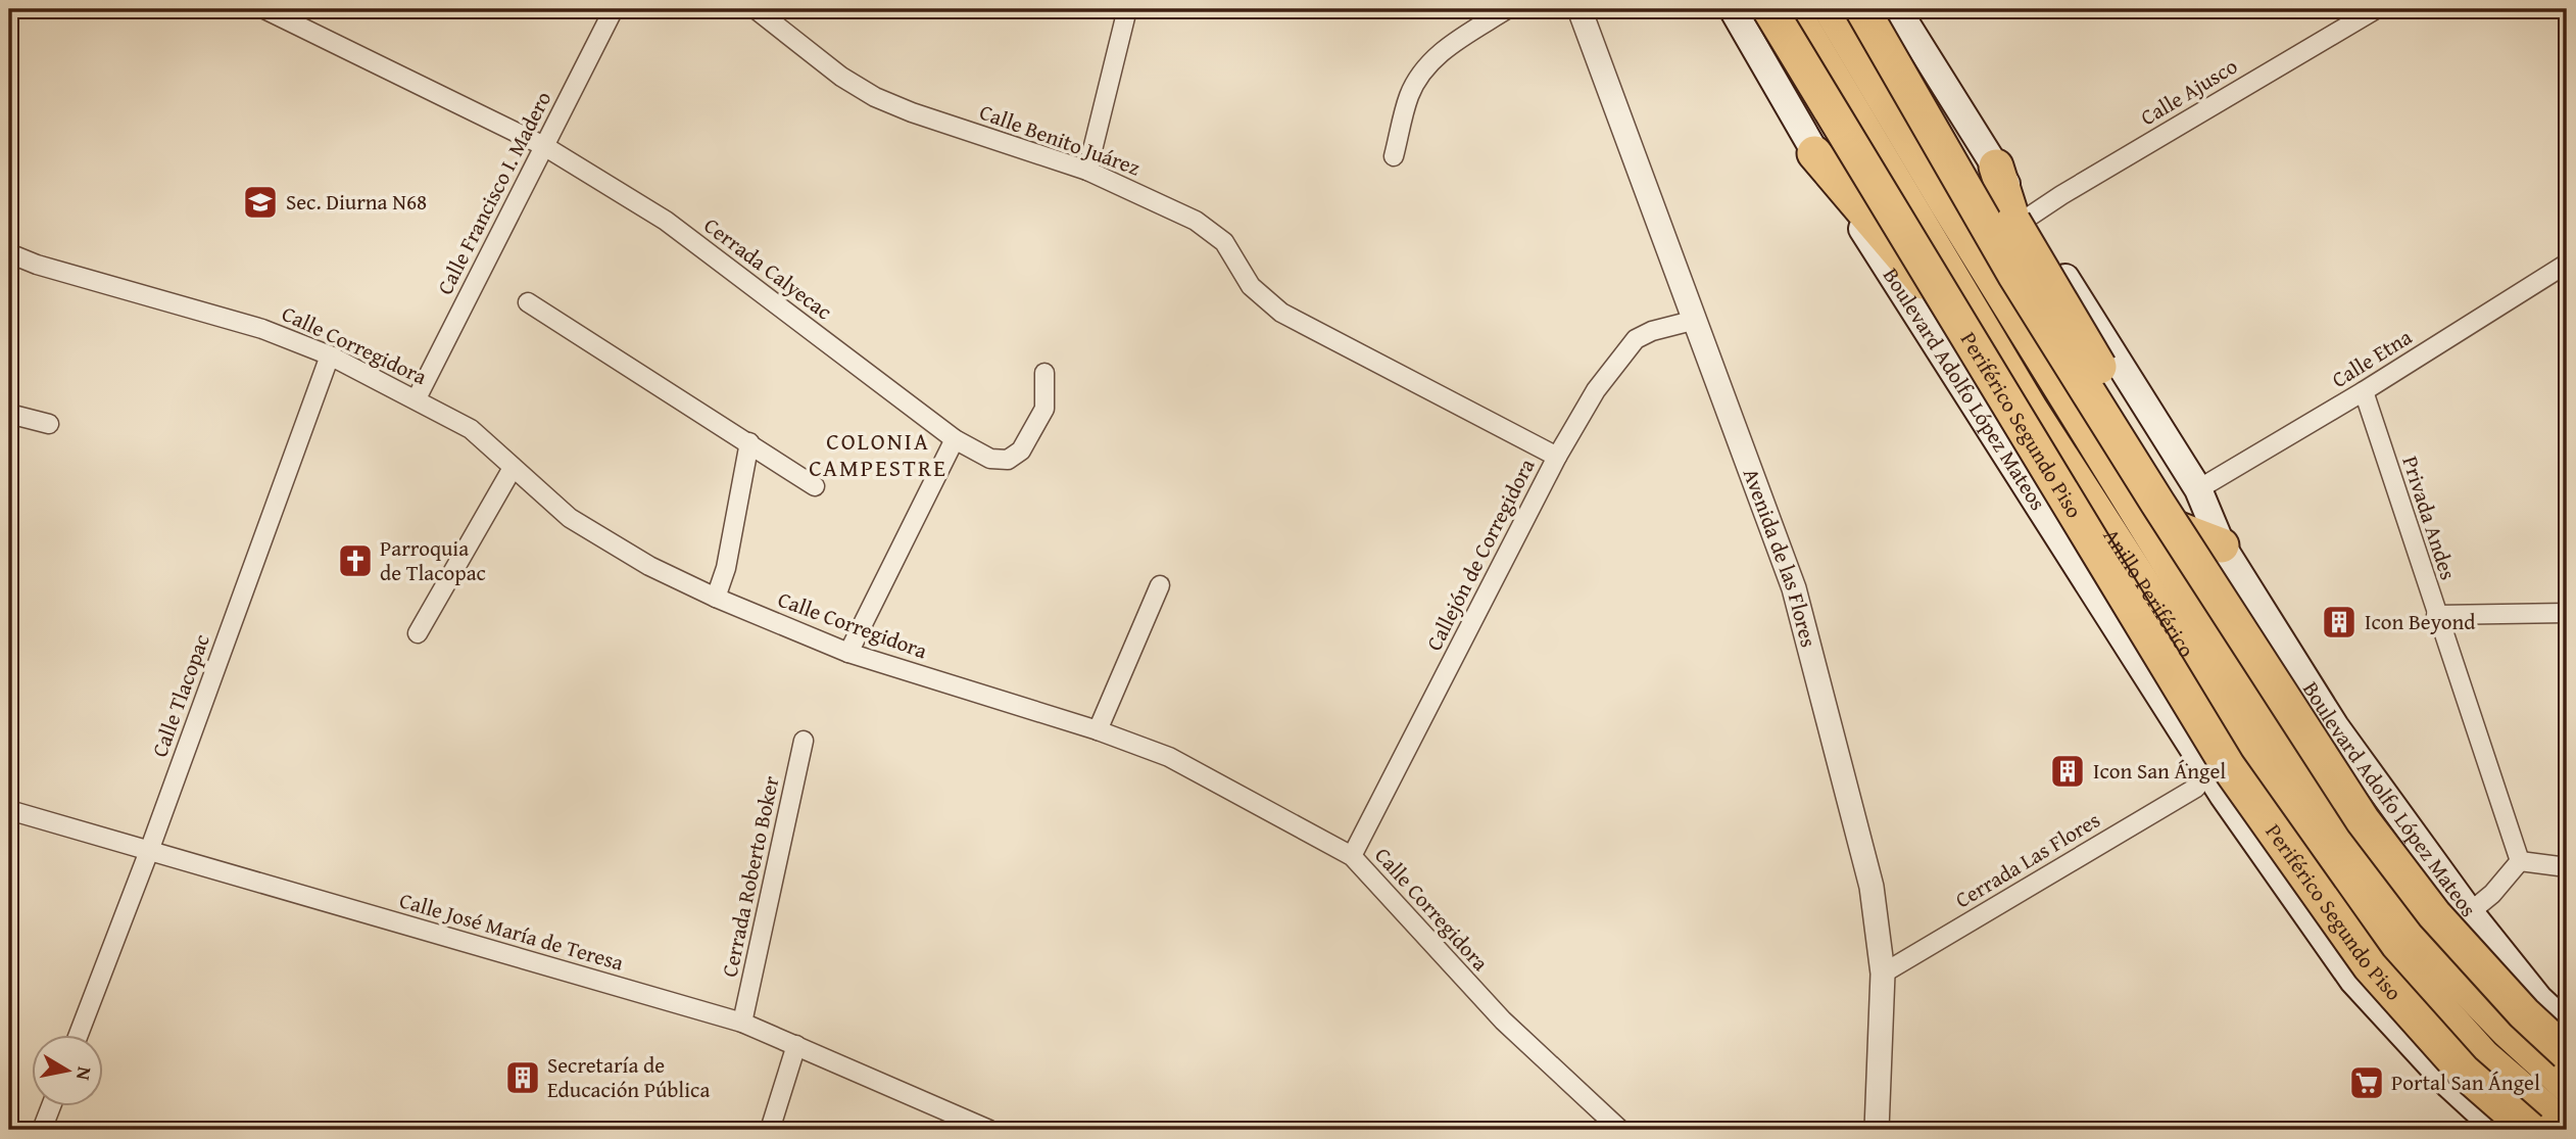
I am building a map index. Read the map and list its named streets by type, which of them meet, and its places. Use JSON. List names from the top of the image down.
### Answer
{
  "streets": {
    "highway": ["Periférico Segundo Piso", "Anillo Periférico"],
    "main road": ["Boulevard Adolfo López Mateos"],
    "street": [
      "Calle Ajusco",
      "Calle Benito Juárez",
      "Calle Francisco I. Madero",
      "Cerrada Calyecac",
      "Calle Corregidora",
      "Calle Etna",
      "Privada Andes",
      "Callejón de Corregidora",
      "Avenida de las Flores",
      "Calle Tlacopac",
      "Cerrada Las Flores",
      "Cerrada Roberto Boker",
      "Calle José María de Teresa"
    ]
  },
  "crossings": [
    ["Calle Ajusco", "Boulevard Adolfo López Mateos"],
    ["Calle Benito Juárez", "Callejón de Corregidora"],
    ["Calle Francisco I. Madero", "Cerrada Calyecac"],
    ["Calle Francisco I. Madero", "Calle Corregidora"],
    ["Calle Corregidora", "Callejón de Corregidora"],
    ["Calle Corregidora", "Calle Tlacopac"],
    ["Calle Etna", "Boulevard Adolfo López Mateos"],
    ["Calle Etna", "Privada Andes"],
    ["Callejón de Corregidora", "Avenida de las Flores"],
    ["Avenida de las Flores", "Cerrada Las Flores"],
    ["Calle Tlacopac", "Calle José María de Teresa"],
    ["Cerrada Roberto Boker", "Calle José María de Teresa"]
  ],
  "districts": ["COLONIA CAMPESTRE"],
  "places": {
    "school or university": ["Sec. Diurna N68"],
    "church": ["Parroquia de Tlacopac"],
    "building": ["Icon Beyond", "Icon San Ángel", "Secretaría de Educación Pública"],
    "supermarket": ["Portal San Ángel"]
  },
  "north": "right"
}
